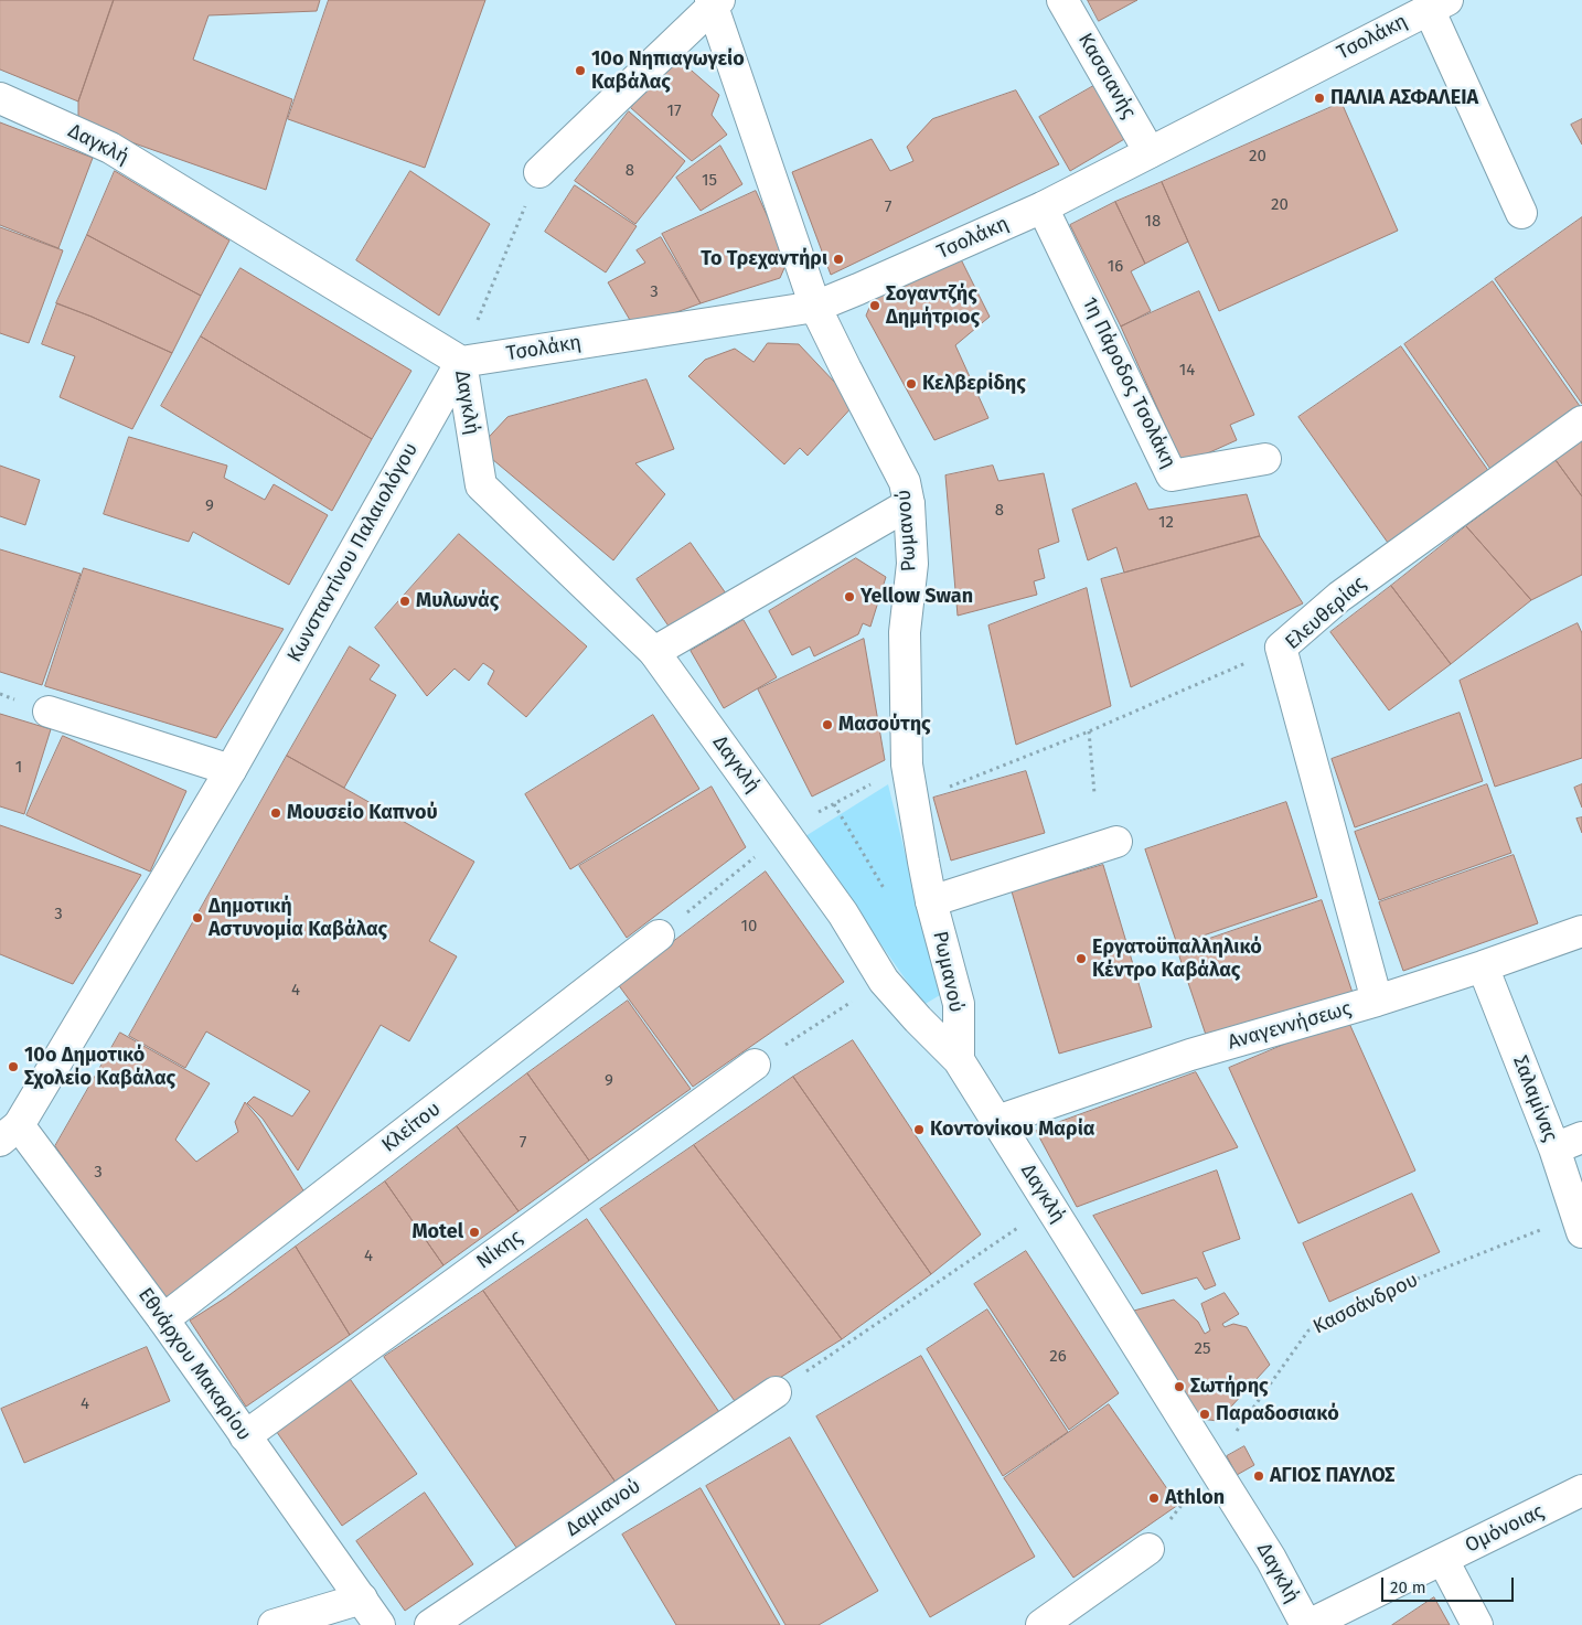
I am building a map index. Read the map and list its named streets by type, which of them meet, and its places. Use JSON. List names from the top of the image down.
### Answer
{
  "streets": {
    "street": [
      "Τσολάκη",
      "Κασσιανής",
      "Δαγκλή",
      "1η Πάροδος Τσολάκη",
      "Ρωμανού",
      "Κωνσταντίνου Παλαιολόγου",
      "Ελευθερίας",
      "Αναγεννήσεως",
      "Σαλαμίνας",
      "Κλείτου",
      "Νίκης",
      "Εθνάρχου Μακαρίου",
      "Δαμιανού",
      "Ομόνοιας"
    ],
    "path": ["Κασσάνδρου"]
  },
  "crossings": [
    ["Τσολάκη", "Κασσιανής"],
    ["Τσολάκη", "Δαγκλή"],
    ["Τσολάκη", "1η Πάροδος Τσολάκη"],
    ["Τσολάκη", "Ρωμανού"],
    ["Τσολάκη", "Κωνσταντίνου Παλαιολόγου"],
    ["Δαγκλή", "Ρωμανού"],
    ["Δαγκλή", "Κωνσταντίνου Παλαιολόγου"],
    ["Δαγκλή", "Αναγεννήσεως"],
    ["Δαγκλή", "Κασσάνδρου"],
    ["Δαγκλή", "Ομόνοιας"],
    ["Κωνσταντίνου Παλαιολόγου", "Εθνάρχου Μακαρίου"],
    ["Ελευθερίας", "Αναγεννήσεως"],
    ["Αναγεννήσεως", "Σαλαμίνας"],
    ["Σαλαμίνας", "Κασσάνδρου"],
    ["Κλείτου", "Εθνάρχου Μακαρίου"],
    ["Νίκης", "Εθνάρχου Μακαρίου"]
  ],
  "places": [
    "10ο Νηπιαγωγείο Καβάλας",
    "ΠΑΛΙΑ ΑΣΦΑΛΕΙΑ",
    "Το Τρεχαντήρι",
    "Σογαντζής Δημήτριος",
    "Κελβερίδης",
    "Yellow Swan",
    "Μυλωνάς",
    "Μασούτης",
    "Μουσείο Καπνού",
    "Δημοτική Αστυνομία Καβάλας",
    "Εργατοϋπαλληλικό Κέντρο Καβάλας",
    "10ο Δημοτικό Σχολείο Καβάλας",
    "Κοντονίκου Μαρία",
    "Motel",
    "Σωτήρης",
    "Παραδοσιακό",
    "ΑΓΙΟΣ ΠΑΥΛΟΣ",
    "Athlon"
  ],
  "house_numbers": [
    "17",
    "20",
    "8",
    "15",
    "20",
    "7",
    "18",
    "16",
    "3",
    "14",
    "9",
    "8",
    "12",
    "1",
    "3",
    "10",
    "4",
    "9",
    "7",
    "3",
    "4",
    "25",
    "26",
    "4"
  ],
  "scale_bar": "20 m"
}
